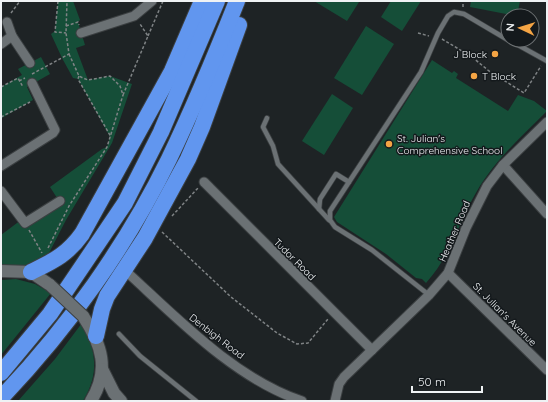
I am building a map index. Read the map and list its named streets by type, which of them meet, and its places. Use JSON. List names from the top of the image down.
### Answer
{
  "streets": {
    "street": [
      "Heather Road",
      "Tudor Road",
      "St. Julian's Avenue",
      "Denbigh Road"
    ]
  },
  "crossings": [
    ["Heather Road", "Tudor Road"],
    ["Heather Road", "St. Julian's Avenue"]
  ],
  "places": ["J Block", "T Block", "St. Julian's Comprehensive School"],
  "scale_bar": "50 m",
  "north": "left"
}
